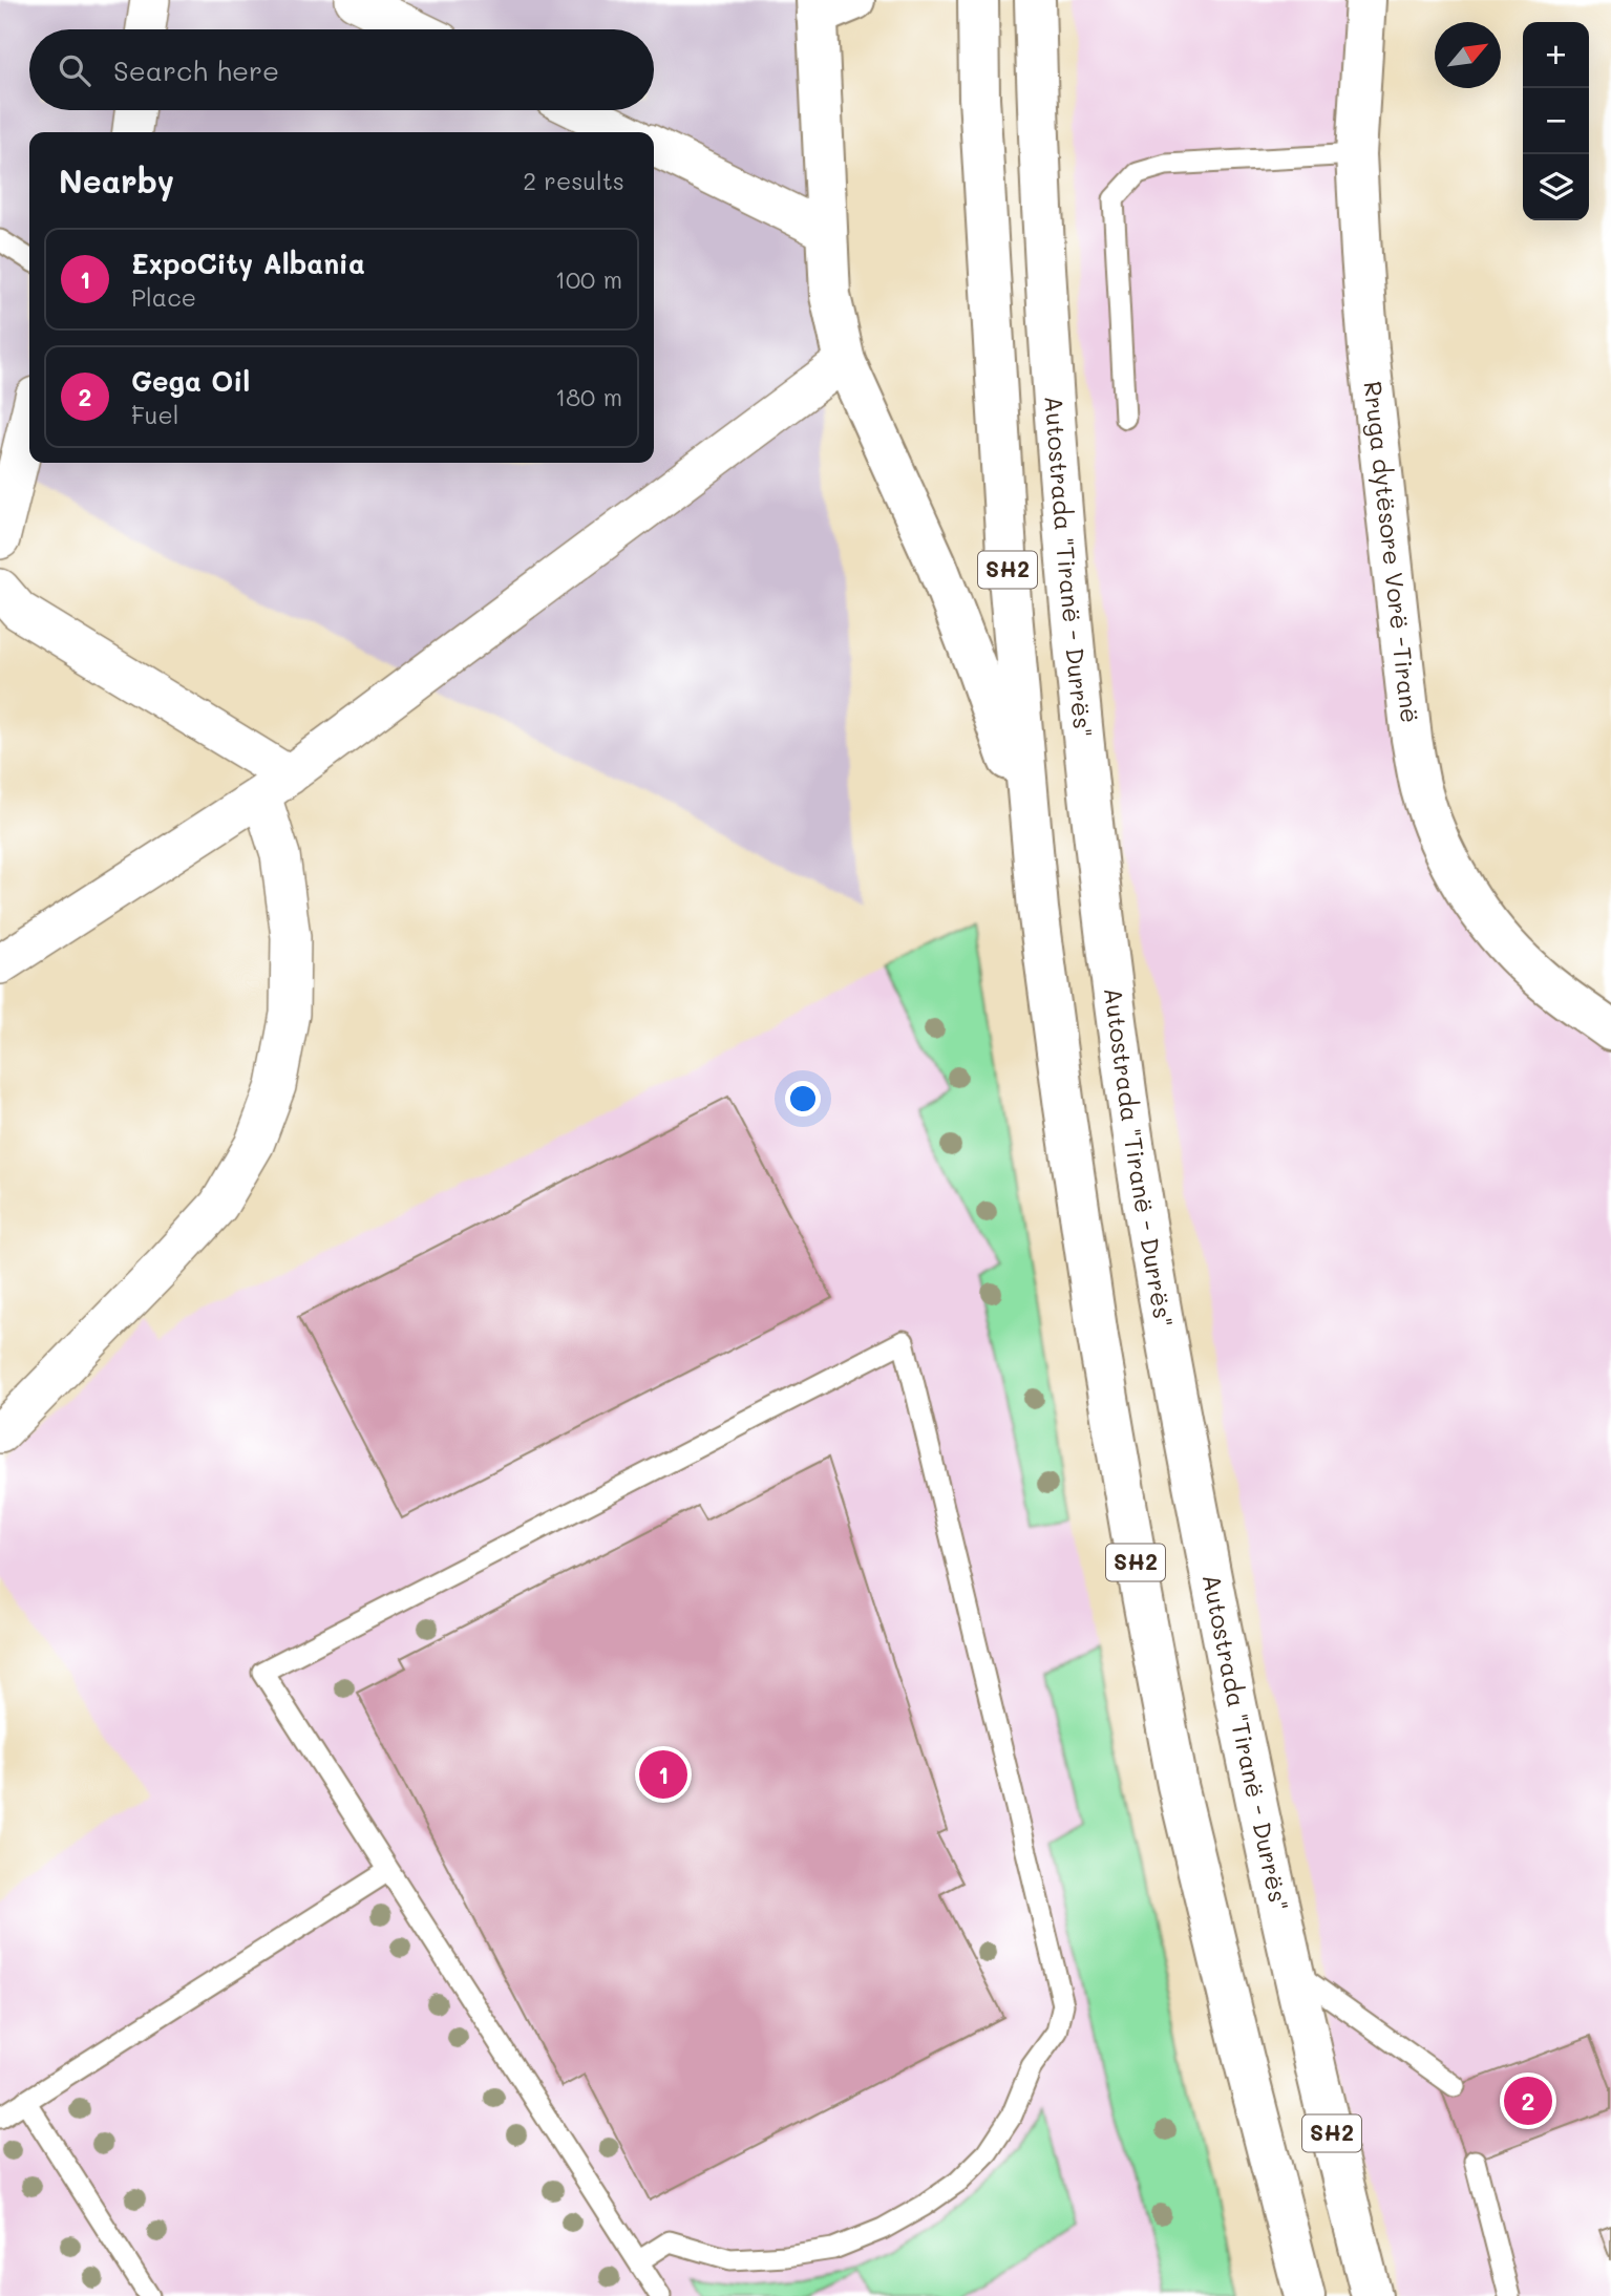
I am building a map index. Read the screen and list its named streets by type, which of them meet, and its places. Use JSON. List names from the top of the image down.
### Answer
{
  "streets": {
    "main road": ["Rruga dytësore Vorë -Tiranë", "Autostrada \"Tiranë - Durrës\"", "SH2"]
  },
  "north": "top right",
  "page": {
    "map_buttons": ["+", "−"],
    "search": "Search here",
    "heading": ["Nearby", "2 results"],
    "list": [
      {
        "mark": "1",
        "name": "ExpoCity Albania",
        "note": "Place",
        "value": "100 m"
      },
      {
        "mark": "2",
        "name": "Gega Oil",
        "note": "Fuel",
        "value": "180 m"
      }
    ],
    "pins": ["1", "2"]
  }
}
